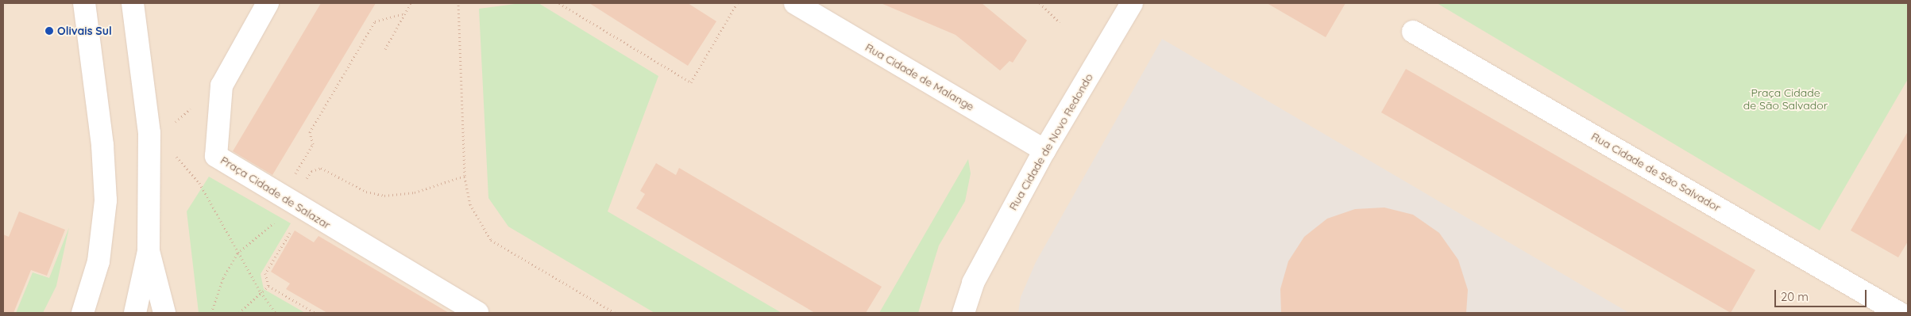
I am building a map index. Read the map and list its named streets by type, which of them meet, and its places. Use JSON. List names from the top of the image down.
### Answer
{
  "streets": {
    "street": [
      "Rua Cidade de Malange",
      "Rua Cidade de Novo Redondo",
      "Rua Cidade de São Salvador",
      "Praça Cidade de Salazar"
    ]
  },
  "crossings": [
    ["Rua Cidade de Malange", "Rua Cidade de Novo Redondo"]
  ],
  "parks": ["Praça Cidade de São Salvador"],
  "places": ["Olivais Sul"],
  "scale_bar": "20 m"
}
